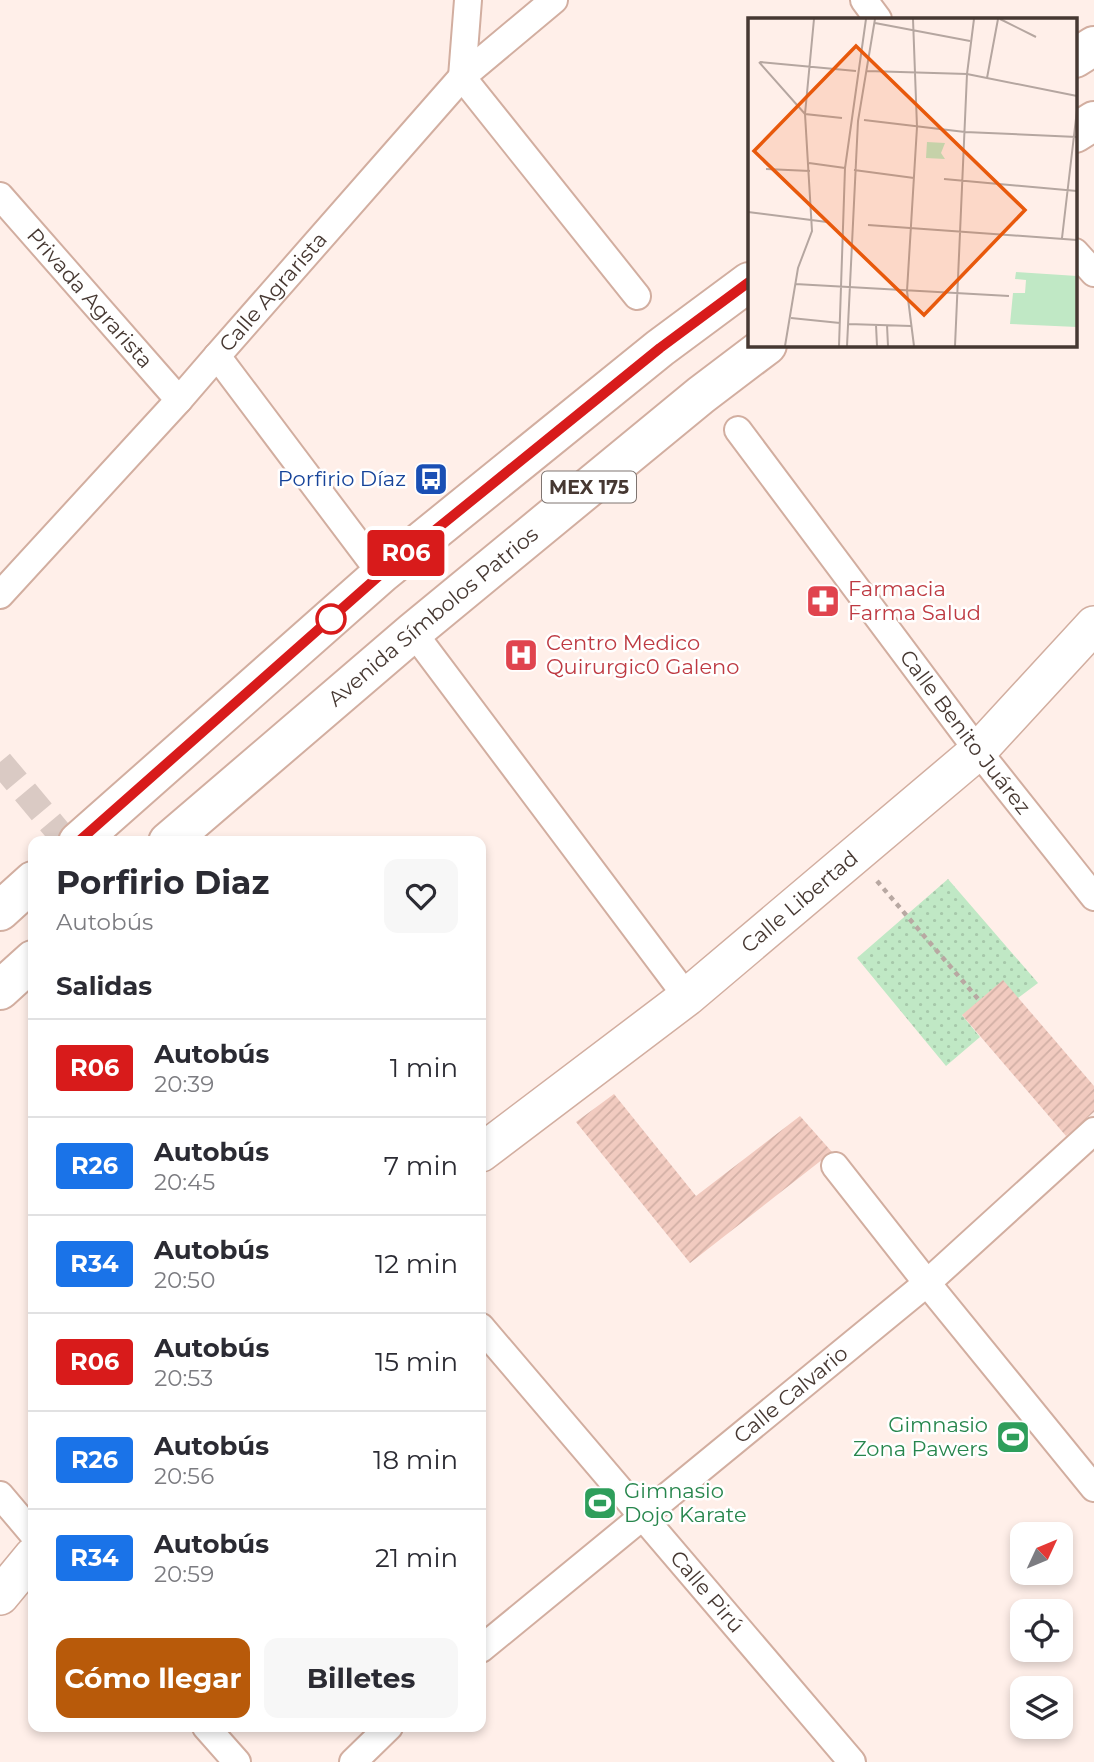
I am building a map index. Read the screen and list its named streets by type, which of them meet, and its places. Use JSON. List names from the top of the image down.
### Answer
{
  "streets": {
    "highway": ["MEX 175", "Avenida Símbolos Patrios"],
    "street": [
      "Calle Agrarista",
      "Privada Agrarista",
      "Calle Benito Juárez",
      "Calle Libertad",
      "Calle Calvario",
      "Calle Pirú"
    ]
  },
  "crossings": [
    ["Calle Agrarista", "Privada Agrarista"],
    ["Calle Benito Juárez", "Calle Libertad"],
    ["Calle Calvario", "Calle Pirú"]
  ],
  "places": {
    "bus stop": ["Porfirio Díaz"],
    "pharmacy": ["Farmacia Farma Salud"],
    "hospital": ["Centro Medico Quirurgic0 Galeno"],
    "sports": ["Gimnasio Zona Pawers", "Gimnasio Dojo Karate"]
  },
  "lines": ["bus line R06"],
  "north": "top right",
  "page": {
    "on_map": "R06",
    "heading": [
      ["Porfirio Diaz", "Autobús"],
      "Salidas"
    ],
    "list": [
      {
        "mark": "R06",
        "name": "Autobús",
        "note": "20:39",
        "value": "1 min"
      },
      {
        "mark": "R26",
        "name": "Autobús",
        "note": "20:45",
        "value": "7 min"
      },
      {
        "mark": "R34",
        "name": "Autobús",
        "note": "20:50",
        "value": "12 min"
      },
      {
        "mark": "R06",
        "name": "Autobús",
        "note": "20:53",
        "value": "15 min"
      },
      {
        "mark": "R26",
        "name": "Autobús",
        "note": "20:56",
        "value": "18 min"
      },
      {
        "mark": "R34",
        "name": "Autobús",
        "note": "20:59",
        "value": "21 min"
      }
    ],
    "buttons": ["Cómo llegar", "Billetes"]
  }
}
